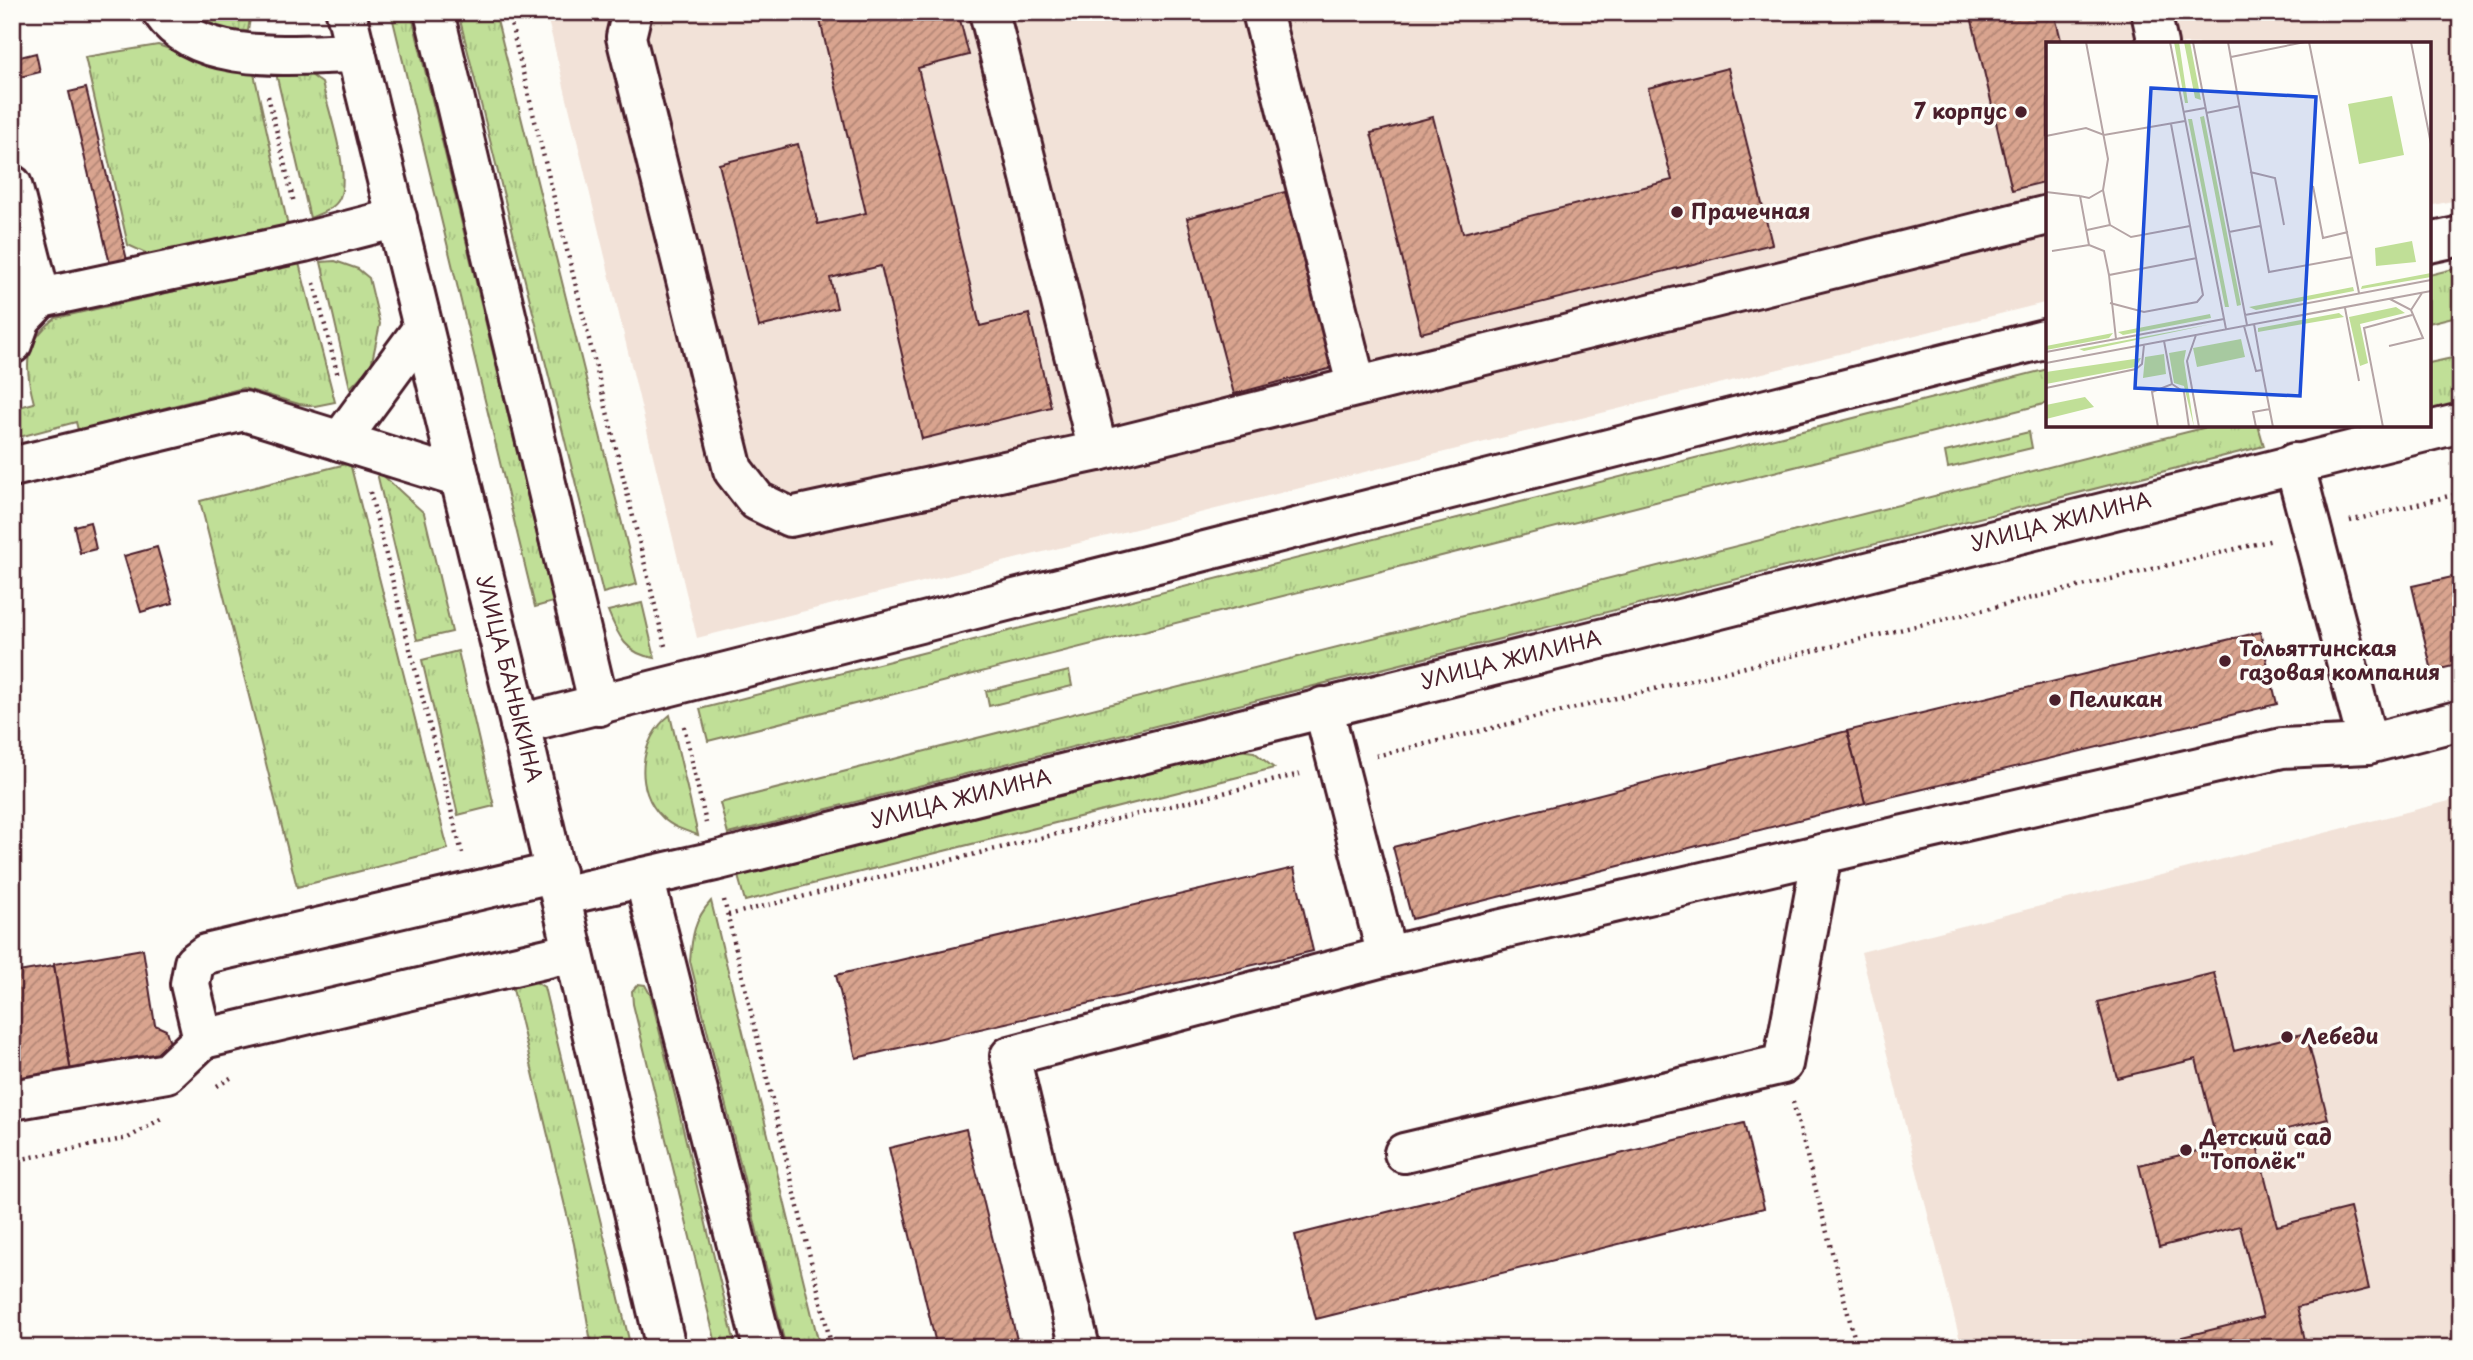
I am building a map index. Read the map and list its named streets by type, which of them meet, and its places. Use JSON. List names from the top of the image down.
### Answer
{
  "streets": {
    "main road": ["УЛИЦА ЖИЛИНА", "УЛИЦА БАНЫКИНА"]
  },
  "crossings": [
    ["УЛИЦА ЖИЛИНА", "УЛИЦА БАНЫКИНА"]
  ],
  "places": [
    "7 корпус",
    "Прачечная",
    "Тольяттинская газовая компания",
    "Пеликан",
    "Лебеди",
    "Детский сад \"Тополёк\""
  ]
}
